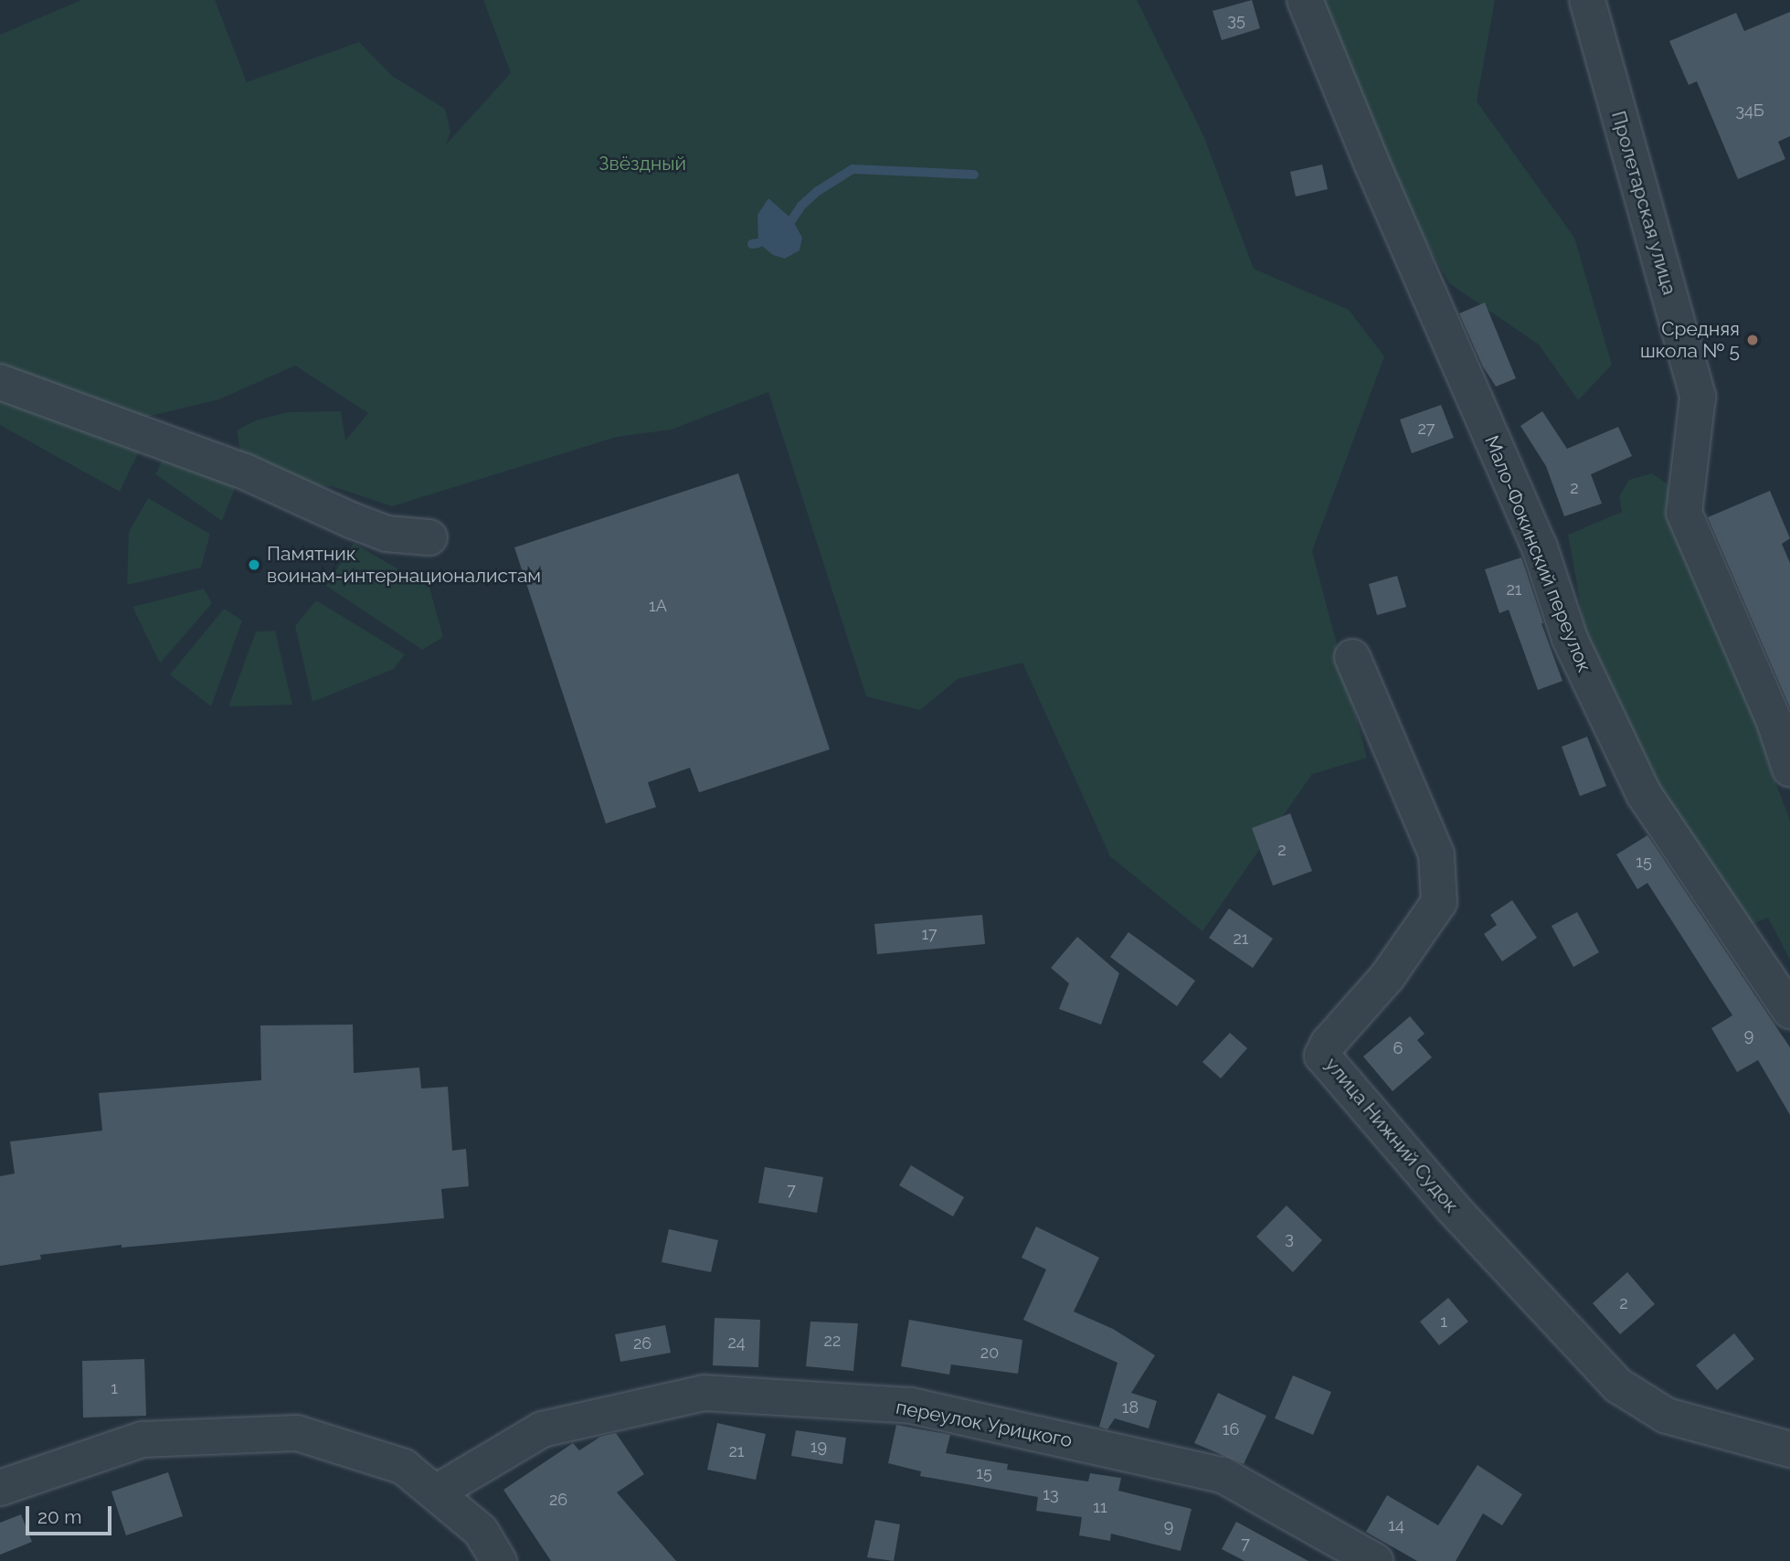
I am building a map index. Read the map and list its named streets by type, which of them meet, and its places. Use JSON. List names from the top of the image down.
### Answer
{
  "streets": {
    "street": [
      "Пролетарская улица",
      "Мало-Фокинский переулок",
      "улица Нижний Судок",
      "переулок Урицкого"
    ]
  },
  "parks": ["Звёздный"],
  "places": ["Средняя школа № 5", "Памятник воинам-интернационалистам"],
  "house_numbers": [
    "35",
    "34Б",
    "27",
    "2",
    "21",
    "1А",
    "2",
    "15",
    "17",
    "21",
    "9",
    "6",
    "7",
    "3",
    "2",
    "1",
    "22",
    "24",
    "26",
    "20",
    "1",
    "18",
    "16",
    "19",
    "21",
    "15",
    "13",
    "26",
    "11",
    "14",
    "9",
    "7"
  ],
  "scale_bar": "20 m"
}
